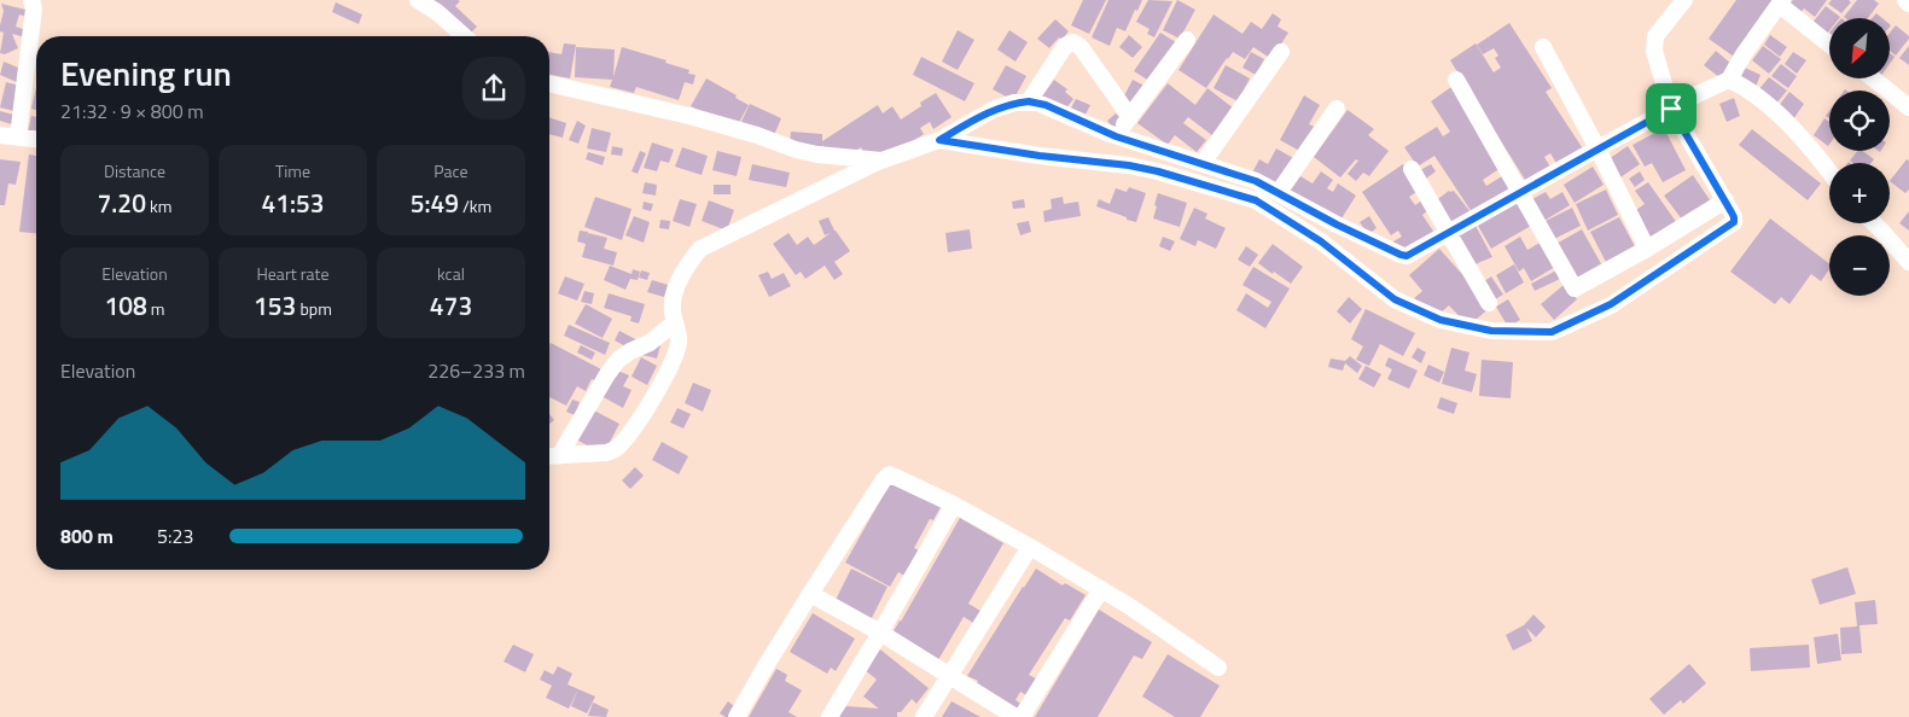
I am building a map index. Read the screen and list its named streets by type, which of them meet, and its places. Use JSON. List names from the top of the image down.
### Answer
{
  "north": "bottom left",
  "page": {
    "map_buttons": ["+", "−"],
    "heading": ["Evening run", "21:32 · 9 × 800 m"],
    "stats": [
      ["Distance", "7.20 km"],
      ["Time", "41:53"],
      ["Pace", "5:49 /km"],
      ["Elevation", "108 m"],
      ["Heart rate", "153 bpm"],
      ["kcal", "473"]
    ],
    "chart": ["Elevation", "226–233 m"],
    "list": [
      {
        "name": "800 m",
        "note": "5:23"
      }
    ]
  }
}
